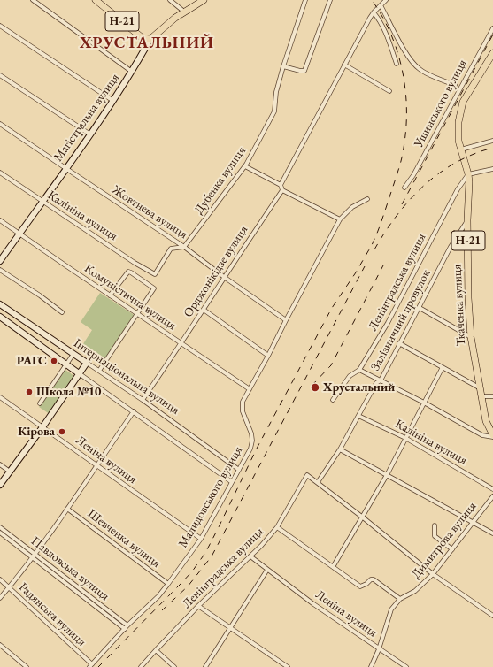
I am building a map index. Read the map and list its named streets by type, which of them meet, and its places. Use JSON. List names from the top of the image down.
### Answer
{
  "streets": {
    "main road": ["Н-21", "Магістральна вулиця", "Ткаченка вулиця"],
    "street": [
      "Ушинського вулиця",
      "Дубенка вулиця",
      "Жовтнева вулиця",
      "Калініна вулиця",
      "Орджонікідзе вулиця",
      "Ленінградська вулиця",
      "Комуністична вулиця",
      "Залізничний провулок",
      "Інтернаціональна вулиця",
      "Леніна вулиця",
      "Малидовського вулиця",
      "Шевченка вулиця",
      "Димитрова вулиця",
      "Павловська вулиця",
      "Радянська вулиця"
    ]
  },
  "crossings": [
    ["Н-21", "Магістральна вулиця"],
    ["Магістральна вулиця", "Жовтнева вулиця"],
    ["Магістральна вулиця", "Калініна вулиця"],
    ["Магістральна вулиця", "Комуністична вулиця"],
    ["Дубенка вулиця", "Жовтнева вулиця"],
    ["Дубенка вулиця", "Калініна вулиця"],
    ["Жовтнева вулиця", "Калініна вулиця"],
    ["Жовтнева вулиця", "Орджонікідзе вулиця"],
    ["Жовтнева вулиця", "Малидовського вулиця"],
    ["Калініна вулиця", "Залізничний провулок"],
    ["Орджонікідзе вулиця", "Комуністична вулиця"],
    ["Орджонікідзе вулиця", "Інтернаціональна вулиця"],
    ["Ленінградська вулиця", "Ткаченка вулиця"],
    ["Ленінградська вулиця", "Залізничний провулок"],
    ["Ленінградська вулиця", "Леніна вулиця"],
    ["Комуністична вулиця", "Малидовського вулиця"],
    ["Ткаченка вулиця", "Залізничний провулок"],
    ["Інтернаціональна вулиця", "Малидовського вулиця"],
    ["Леніна вулиця", "Малидовського вулиця"],
    ["Малидовського вулиця", "Шевченка вулиця"],
    ["Малидовського вулиця", "Павловська вулиця"],
    ["Малидовського вулиця", "Радянська вулиця"]
  ],
  "districts": ["ХРУСТАЛЬНИЙ"],
  "places": [
    "РАГС",
    "Хрустальний",
    "Школа №10",
    "Кірова"
  ]
}
